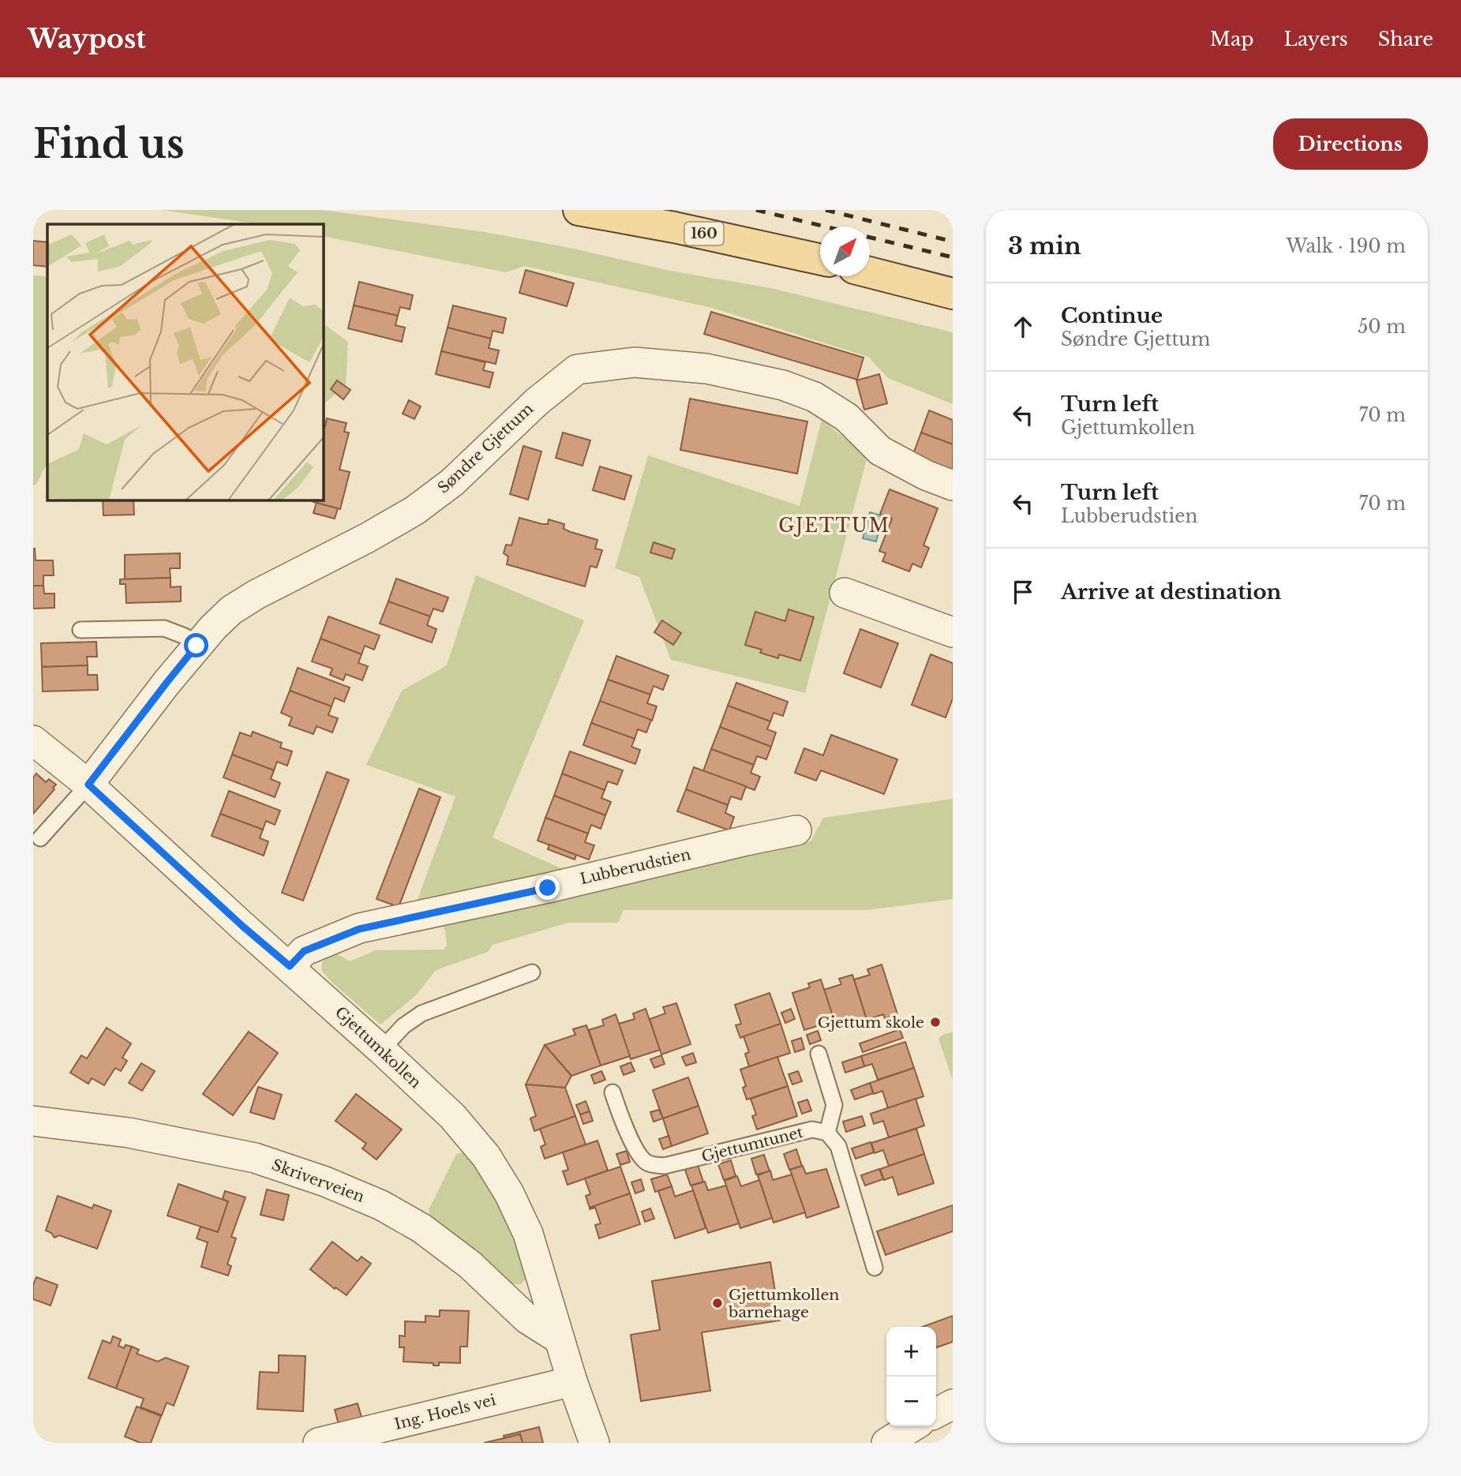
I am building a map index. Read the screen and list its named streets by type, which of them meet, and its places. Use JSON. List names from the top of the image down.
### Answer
{
  "streets": {
    "main road": ["160"],
    "street": [
      "Søndre Gjettum",
      "Lubberudstien",
      "Gjettumkollen",
      "Skriverveien",
      "Ing. Hoels vei"
    ],
    "lane": ["Gjettumtunet"]
  },
  "crossings": [
    ["Søndre Gjettum", "Gjettumkollen"],
    ["Lubberudstien", "Gjettumkollen"],
    ["Gjettumkollen", "Skriverveien"],
    ["Gjettumkollen", "Ing. Hoels vei"]
  ],
  "districts": ["GJETTUM"],
  "places": ["Gjettum skole", "Gjettumkollen barnehage"],
  "north": "top right",
  "page": {
    "header": "Waypost",
    "nav": ["Map", "Layers", "Share"],
    "buttons": "Directions",
    "title": "Find us",
    "heading": ["3 min", "Walk · 190 m"],
    "list": [
      ["Continue", "Søndre Gjettum", "50 m"],
      ["Turn left", "Gjettumkollen", "70 m"],
      ["Turn left", "Lubberudstien", "70 m"],
      "Arrive at destination"
    ],
    "map_buttons": ["+", "−"]
  }
}
